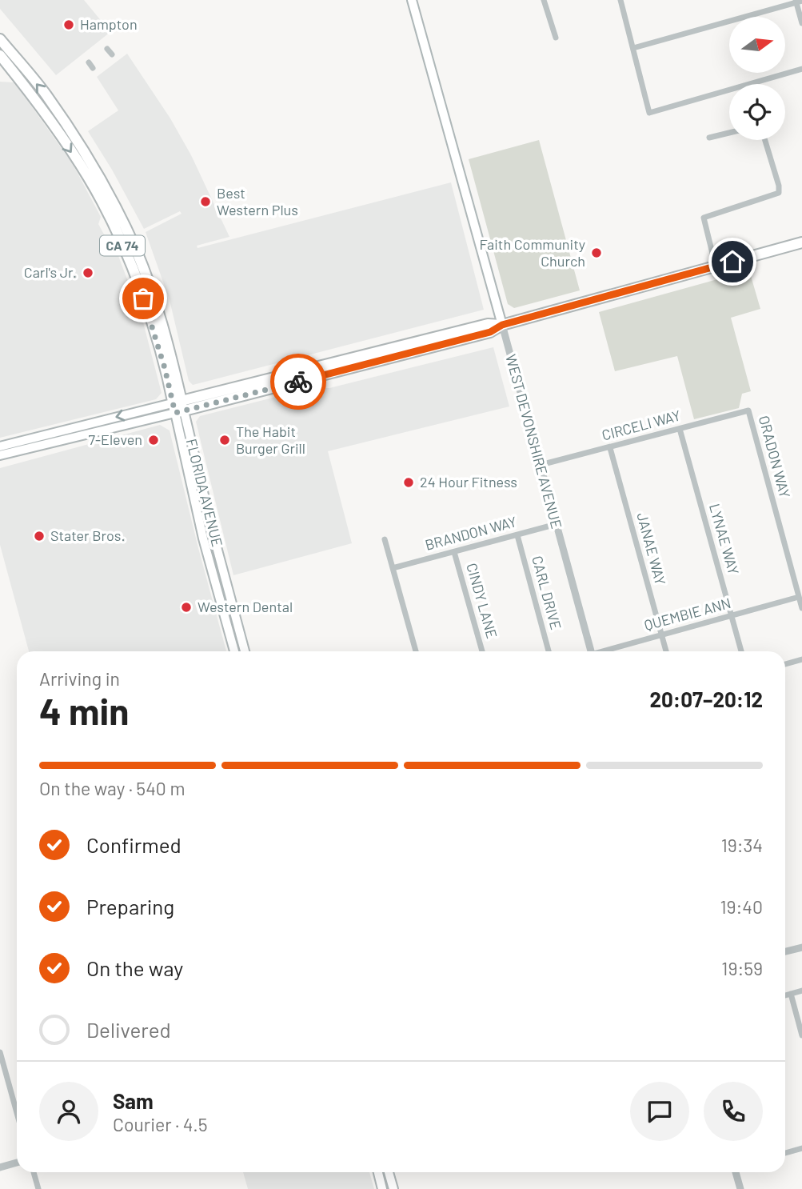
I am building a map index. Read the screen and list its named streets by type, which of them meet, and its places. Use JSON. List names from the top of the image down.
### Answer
{
  "streets": {
    "highway": ["CA 74", "FLORIDA AVENUE"],
    "main road": ["WEST DEVONSHIRE AVENUE"],
    "street": [
      "CIRCELI WAY",
      "ORADON WAY",
      "BRANDON WAY",
      "LYNAE WAY",
      "JANAE WAY",
      "CARL DRIVE",
      "CINDY LANE",
      "QUEMBIE ANN"
    ]
  },
  "crossings": [
    ["CIRCELI WAY", "WEST DEVONSHIRE AVENUE"],
    ["CIRCELI WAY", "ORADON WAY"],
    ["CIRCELI WAY", "LYNAE WAY"],
    ["CIRCELI WAY", "JANAE WAY"],
    ["WEST DEVONSHIRE AVENUE", "BRANDON WAY"],
    ["ORADON WAY", "QUEMBIE ANN"],
    ["BRANDON WAY", "CARL DRIVE"],
    ["BRANDON WAY", "CINDY LANE"],
    ["LYNAE WAY", "QUEMBIE ANN"],
    ["JANAE WAY", "QUEMBIE ANN"]
  ],
  "places": [
    "Hampton",
    "Best Western Plus",
    "Faith Community Church",
    "Carl's Jr.",
    "7-Eleven",
    "The Habit Burger Grill",
    "24 Hour Fitness",
    "Stater Bros.",
    "Western Dental"
  ],
  "north": "right",
  "page": {
    "heading": ["4 min", "Arriving in", "20:07–20:12"],
    "panel": ["Sam", "Courier · 4.5"],
    "bar": "On the way · 540 m",
    "list": [
      ["Confirmed", "19:34"],
      ["Preparing", "19:40"],
      ["On the way", "19:59"],
      "Delivered"
    ]
  }
}
